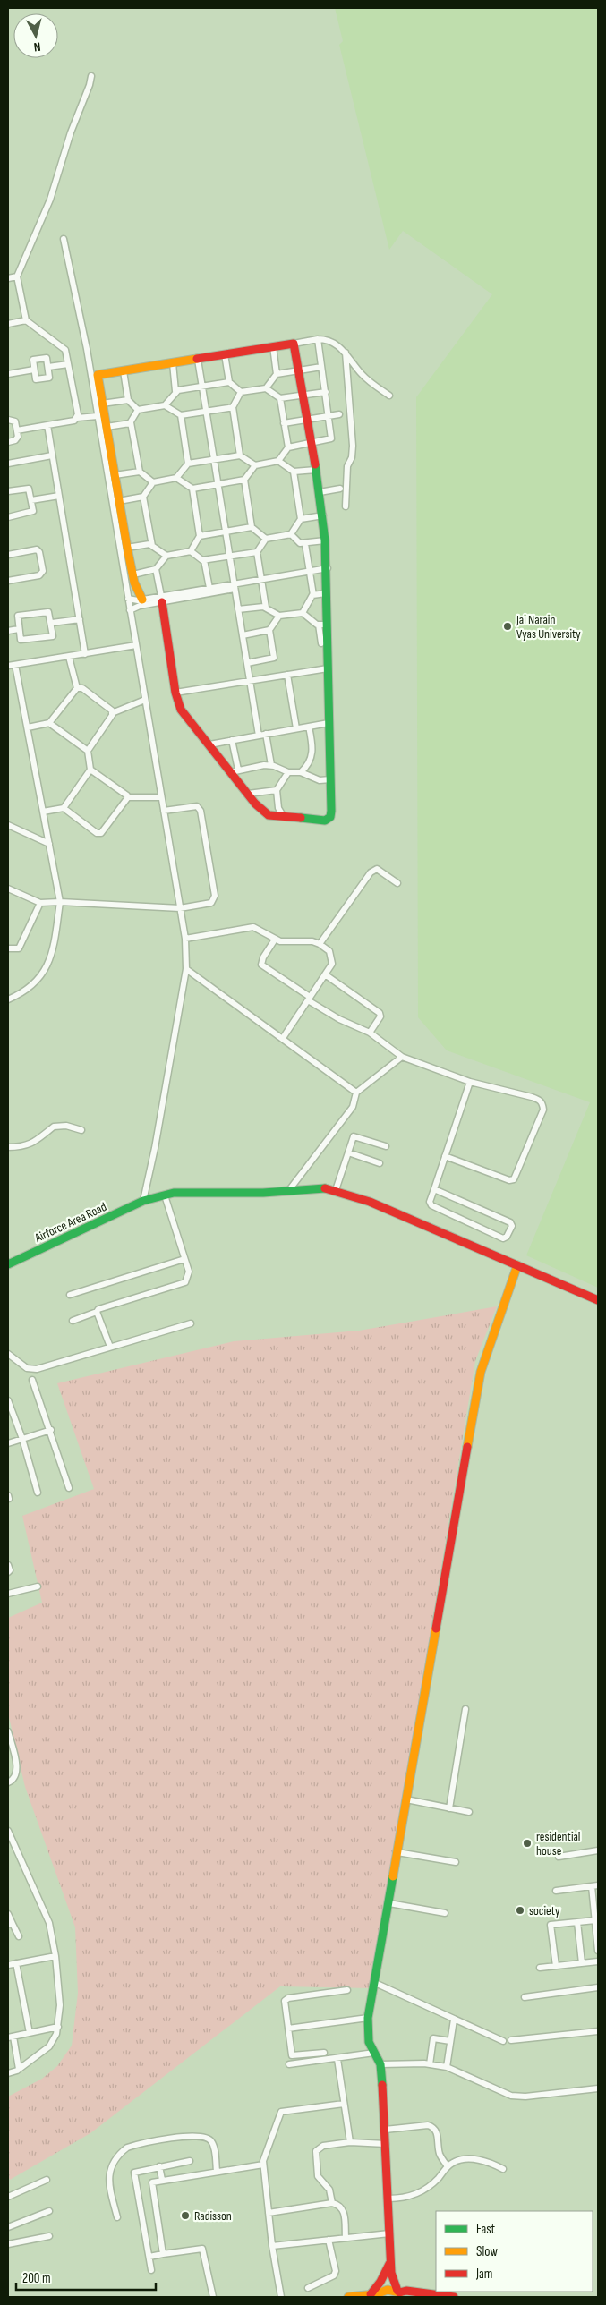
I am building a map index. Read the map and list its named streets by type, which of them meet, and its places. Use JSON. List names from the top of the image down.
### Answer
{
  "streets": {
    "street": ["Airforce Area Road"]
  },
  "places": [
    "Jai Narain Vyas University",
    "residential house",
    "society",
    "Radisson"
  ],
  "legend": ["Fast", "Slow", "Jam"],
  "scale_bar": "200 m",
  "north": "bottom"
}
